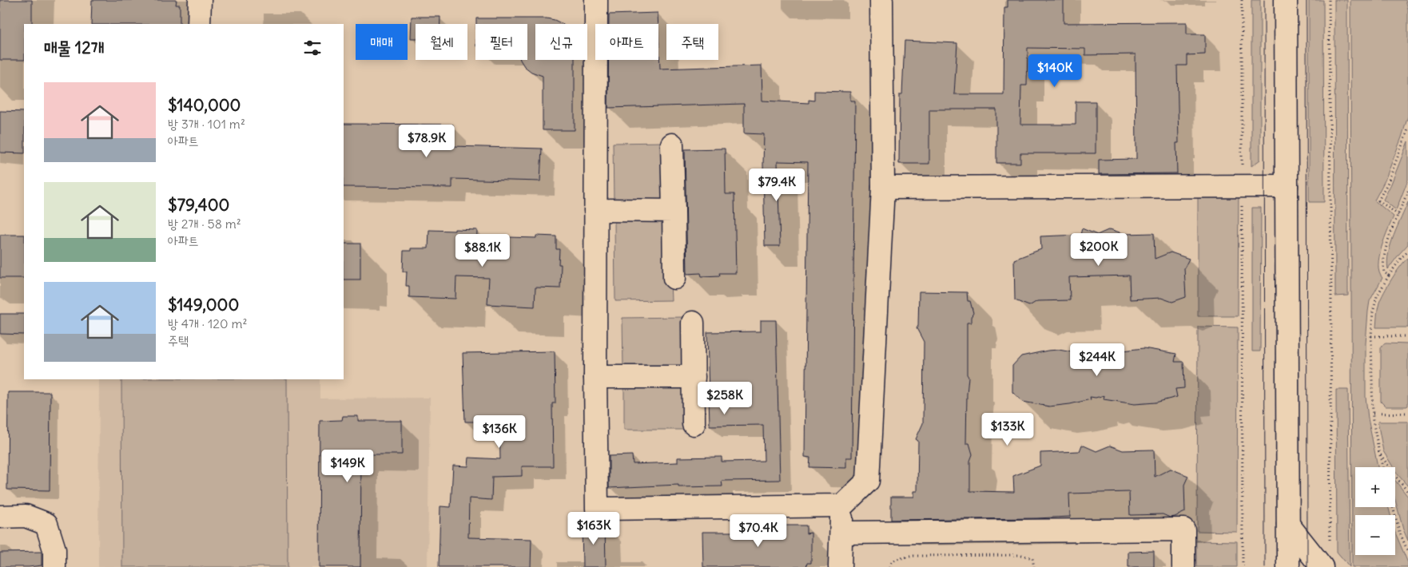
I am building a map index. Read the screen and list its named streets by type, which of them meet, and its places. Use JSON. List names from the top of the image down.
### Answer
{
  "page": {
    "chip": [
      "매매",
      "월세",
      "필터",
      "신규",
      "아파트",
      "주택"
    ],
    "heading": "매물 12개",
    "price": [
      "$140K",
      "$78.9K",
      "$79.4K",
      "$200K",
      "$88.1K",
      "$244K",
      "$258K",
      "$133K",
      "$136K",
      "$149K",
      "$163K",
      "$70.4K"
    ],
    "list": [
      {
        "name": "$140,000",
        "note": "방 3개 · 101 m² · 아파트"
      },
      {
        "name": "$79,400",
        "note": "방 2개 · 58 m² · 아파트"
      },
      {
        "name": "$149,000",
        "note": "방 4개 · 120 m² · 주택"
      }
    ],
    "map_buttons": ["+", "−"]
  }
}
